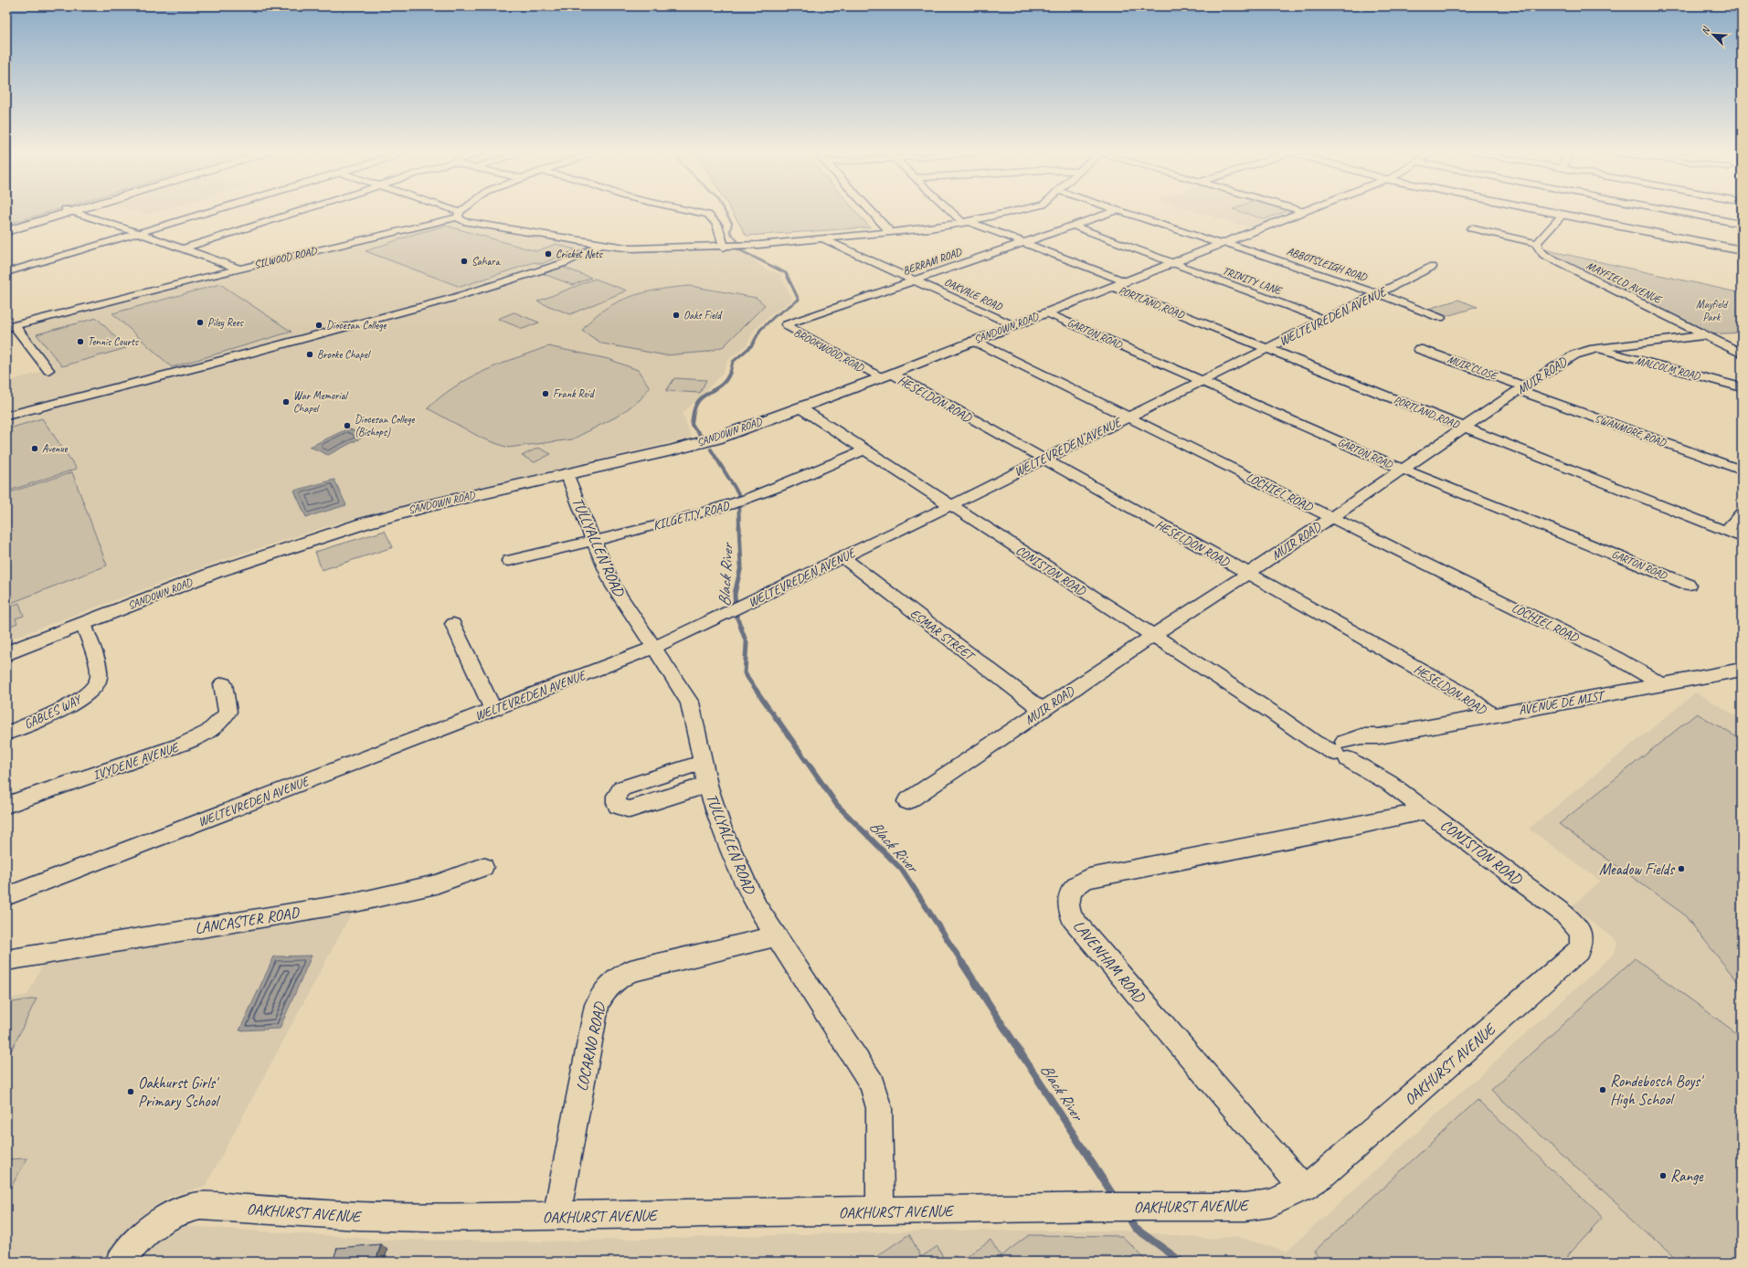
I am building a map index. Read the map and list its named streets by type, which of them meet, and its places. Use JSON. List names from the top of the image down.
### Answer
{
  "streets": {
    "street": [
      "SILWOOD ROAD",
      "BERRAM ROAD",
      "ABBOTSLEIGH ROAD",
      "TRINITY LANE",
      "MAYFIELD AVENUE",
      "OAKVALE ROAD",
      "PORTLAND ROAD",
      "WELTEVREDEN AVENUE",
      "SANDOWN ROAD",
      "GARTON ROAD",
      "BROOKWOOD ROAD",
      "MUIR CLOSE",
      "MALCOLM ROAD",
      "MUIR ROAD",
      "HESELDON ROAD",
      "SWANMORE ROAD",
      "LOCHIEL ROAD",
      "KILGETTY ROAD",
      "TULLYALLEN ROAD",
      "CONISTON ROAD",
      "ESMAR STREET",
      "AVENUE DE MIST",
      "GABLES WAY",
      "IVYDENE AVENUE",
      "LANCASTER ROAD",
      "LAVENHAM ROAD",
      "LOCARNO ROAD",
      "OAKHURST AVENUE"
    ]
  },
  "crossings": [
    ["BERRAM ROAD", "TRINITY LANE"],
    ["BERRAM ROAD", "OAKVALE ROAD"],
    ["BERRAM ROAD", "BROOKWOOD ROAD"],
    ["ABBOTSLEIGH ROAD", "WELTEVREDEN AVENUE"],
    ["ABBOTSLEIGH ROAD", "SANDOWN ROAD"],
    ["TRINITY LANE", "WELTEVREDEN AVENUE"],
    ["TRINITY LANE", "SANDOWN ROAD"],
    ["MAYFIELD AVENUE", "MUIR ROAD"],
    ["OAKVALE ROAD", "SANDOWN ROAD"],
    ["PORTLAND ROAD", "WELTEVREDEN AVENUE"],
    ["PORTLAND ROAD", "SANDOWN ROAD"],
    ["PORTLAND ROAD", "MUIR ROAD"],
    ["WELTEVREDEN AVENUE", "GARTON ROAD"],
    ["WELTEVREDEN AVENUE", "HESELDON ROAD"],
    ["WELTEVREDEN AVENUE", "LOCHIEL ROAD"],
    ["WELTEVREDEN AVENUE", "TULLYALLEN ROAD"],
    ["WELTEVREDEN AVENUE", "CONISTON ROAD"],
    ["WELTEVREDEN AVENUE", "ESMAR STREET"],
    ["SANDOWN ROAD", "GARTON ROAD"],
    ["SANDOWN ROAD", "BROOKWOOD ROAD"],
    ["SANDOWN ROAD", "HESELDON ROAD"],
    ["SANDOWN ROAD", "LOCHIEL ROAD"],
    ["SANDOWN ROAD", "TULLYALLEN ROAD"],
    ["SANDOWN ROAD", "CONISTON ROAD"],
    ["SANDOWN ROAD", "GABLES WAY"],
    ["GARTON ROAD", "MUIR ROAD"],
    ["BROOKWOOD ROAD", "HESELDON ROAD"],
    ["MUIR CLOSE", "MUIR ROAD"],
    ["MUIR CLOSE", "SWANMORE ROAD"],
    ["MALCOLM ROAD", "MUIR ROAD"],
    ["MUIR ROAD", "HESELDON ROAD"],
    ["MUIR ROAD", "SWANMORE ROAD"],
    ["MUIR ROAD", "LOCHIEL ROAD"],
    ["MUIR ROAD", "CONISTON ROAD"],
    ["MUIR ROAD", "ESMAR STREET"],
    ["HESELDON ROAD", "AVENUE DE MIST"],
    ["LOCHIEL ROAD", "AVENUE DE MIST"],
    ["KILGETTY ROAD", "TULLYALLEN ROAD"],
    ["KILGETTY ROAD", "CONISTON ROAD"],
    ["TULLYALLEN ROAD", "LOCARNO ROAD"],
    ["TULLYALLEN ROAD", "OAKHURST AVENUE"],
    ["CONISTON ROAD", "AVENUE DE MIST"],
    ["CONISTON ROAD", "LAVENHAM ROAD"],
    ["CONISTON ROAD", "OAKHURST AVENUE"],
    ["LAVENHAM ROAD", "OAKHURST AVENUE"],
    ["LOCARNO ROAD", "OAKHURST AVENUE"]
  ],
  "water": ["Black River"],
  "parks": ["Mayfield Park"],
  "places": [
    "Cricket Nets",
    "Sahara",
    "Oaks Field",
    "Piley Rees",
    "Diocesan College",
    "Tennis Courts",
    "Brooke Chapel",
    "Frank Reid",
    "War Memorial Chapel",
    "Diocesan College (Bishops)",
    "Avenue",
    "Meadow Fields",
    "Rondebosch Boys' High School",
    "Oakhurst Girls' Primary School",
    "Range"
  ],
  "north": "top left"
}
